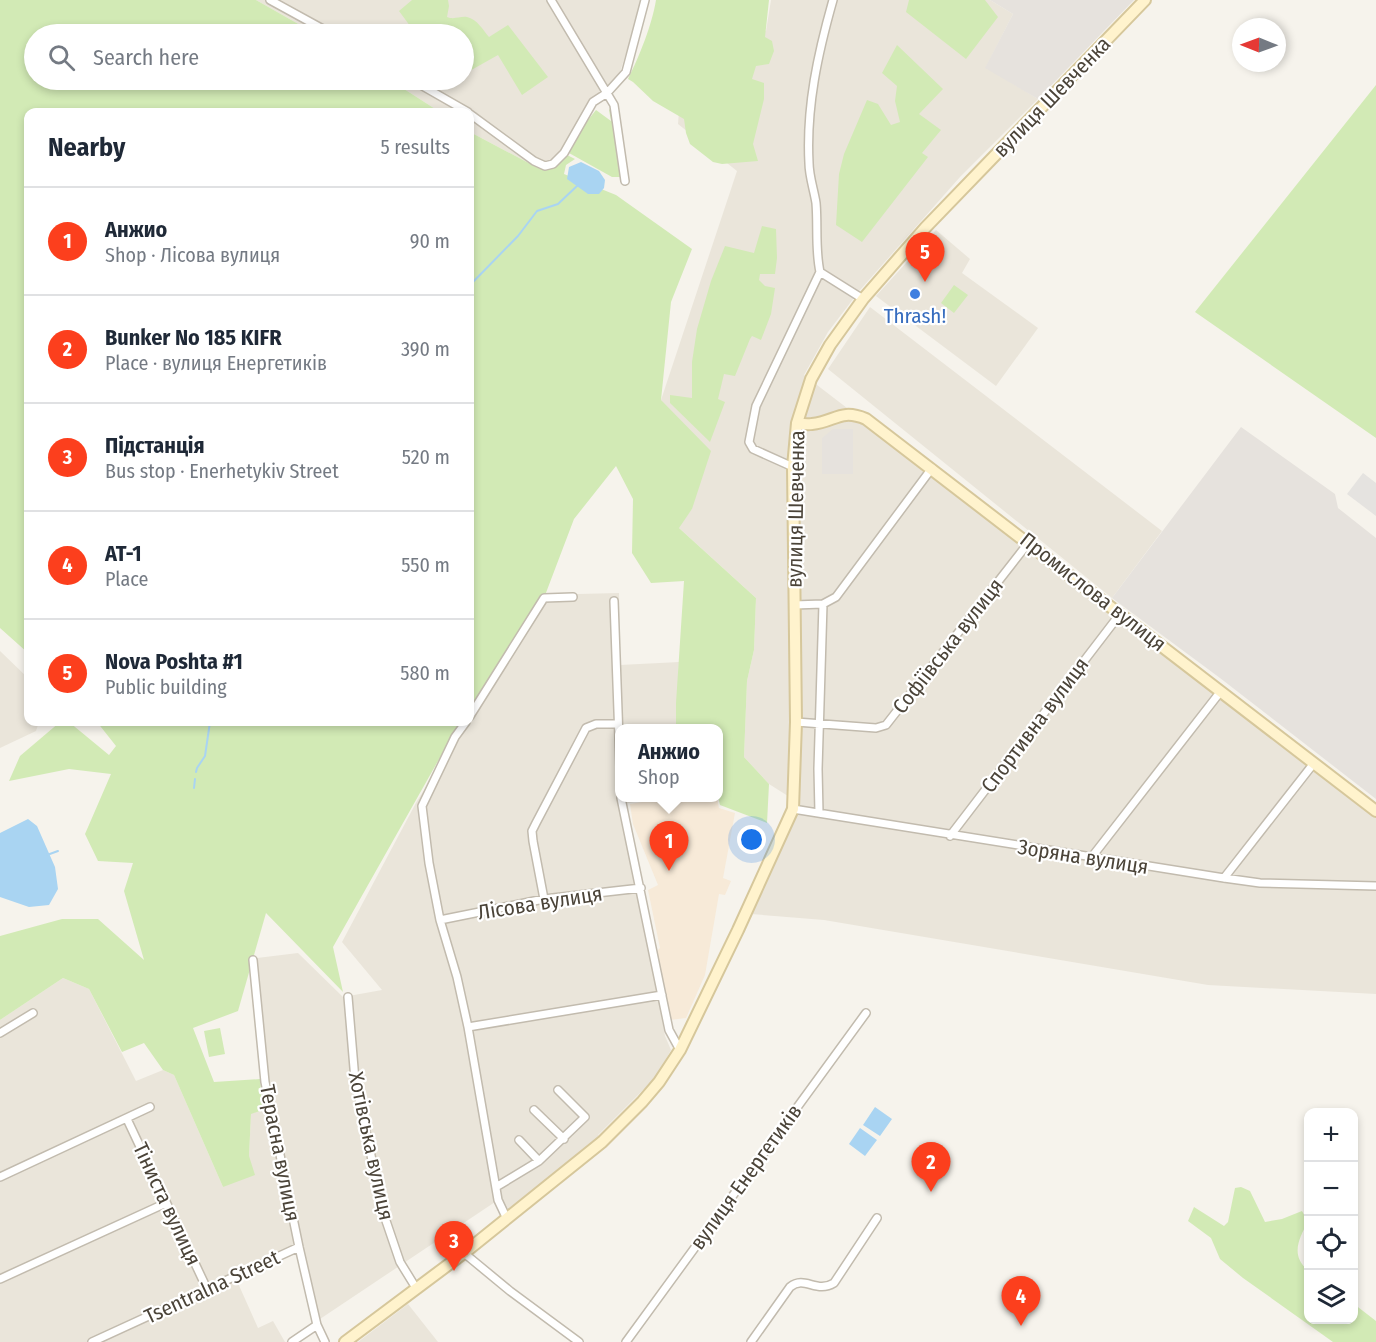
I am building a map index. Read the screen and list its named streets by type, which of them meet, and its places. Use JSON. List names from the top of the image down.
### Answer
{
  "streets": {
    "street": [
      "вулиця Шевченка",
      "Промислова вулиця",
      "Софіївська вулиця",
      "Спортивна вулиця",
      "Зоряна вулиця",
      "Лісова вулиця",
      "Хотівська вулиця",
      "Терасна вулиця",
      "вулиця Енергетиків",
      "Тіниста вулиця",
      "Tsentralna Street"
    ]
  },
  "crossings": [
    ["вулиця Шевченка", "Промислова вулиця"],
    ["вулиця Шевченка", "Зоряна вулиця"],
    ["вулиця Шевченка", "Хотівська вулиця"],
    ["Промислова вулиця", "Софіївська вулиця"],
    ["Промислова вулиця", "Спортивна вулиця"],
    ["Спортивна вулиця", "Зоряна вулиця"],
    ["Терасна вулиця", "Tsentralna Street"],
    ["Тіниста вулиця", "Tsentralna Street"]
  ],
  "places": ["Thrash!"],
  "north": "left",
  "page": {
    "search": "Search here",
    "heading": ["Nearby", "5 results"],
    "list": [
      {
        "mark": "1",
        "name": "Анжио",
        "note": "Shop · Лісова вулиця",
        "value": "90 m"
      },
      {
        "mark": "2",
        "name": "Bunker No 185 KIFR",
        "note": "Place · вулиця Енергетиків",
        "value": "390 m"
      },
      {
        "mark": "3",
        "name": "Підстанція",
        "note": "Bus stop · Enerhetykiv Street",
        "value": "520 m"
      },
      {
        "mark": "4",
        "name": "АТ-1",
        "note": "Place",
        "value": "550 m"
      },
      {
        "mark": "5",
        "name": "Nova Poshta #1",
        "note": "Public building",
        "value": "580 m"
      }
    ],
    "pins": [
      "5",
      "1",
      "2",
      "3",
      "4"
    ],
    "popup": ["Анжио", "Shop"],
    "map_buttons": ["+", "−"]
  }
}
